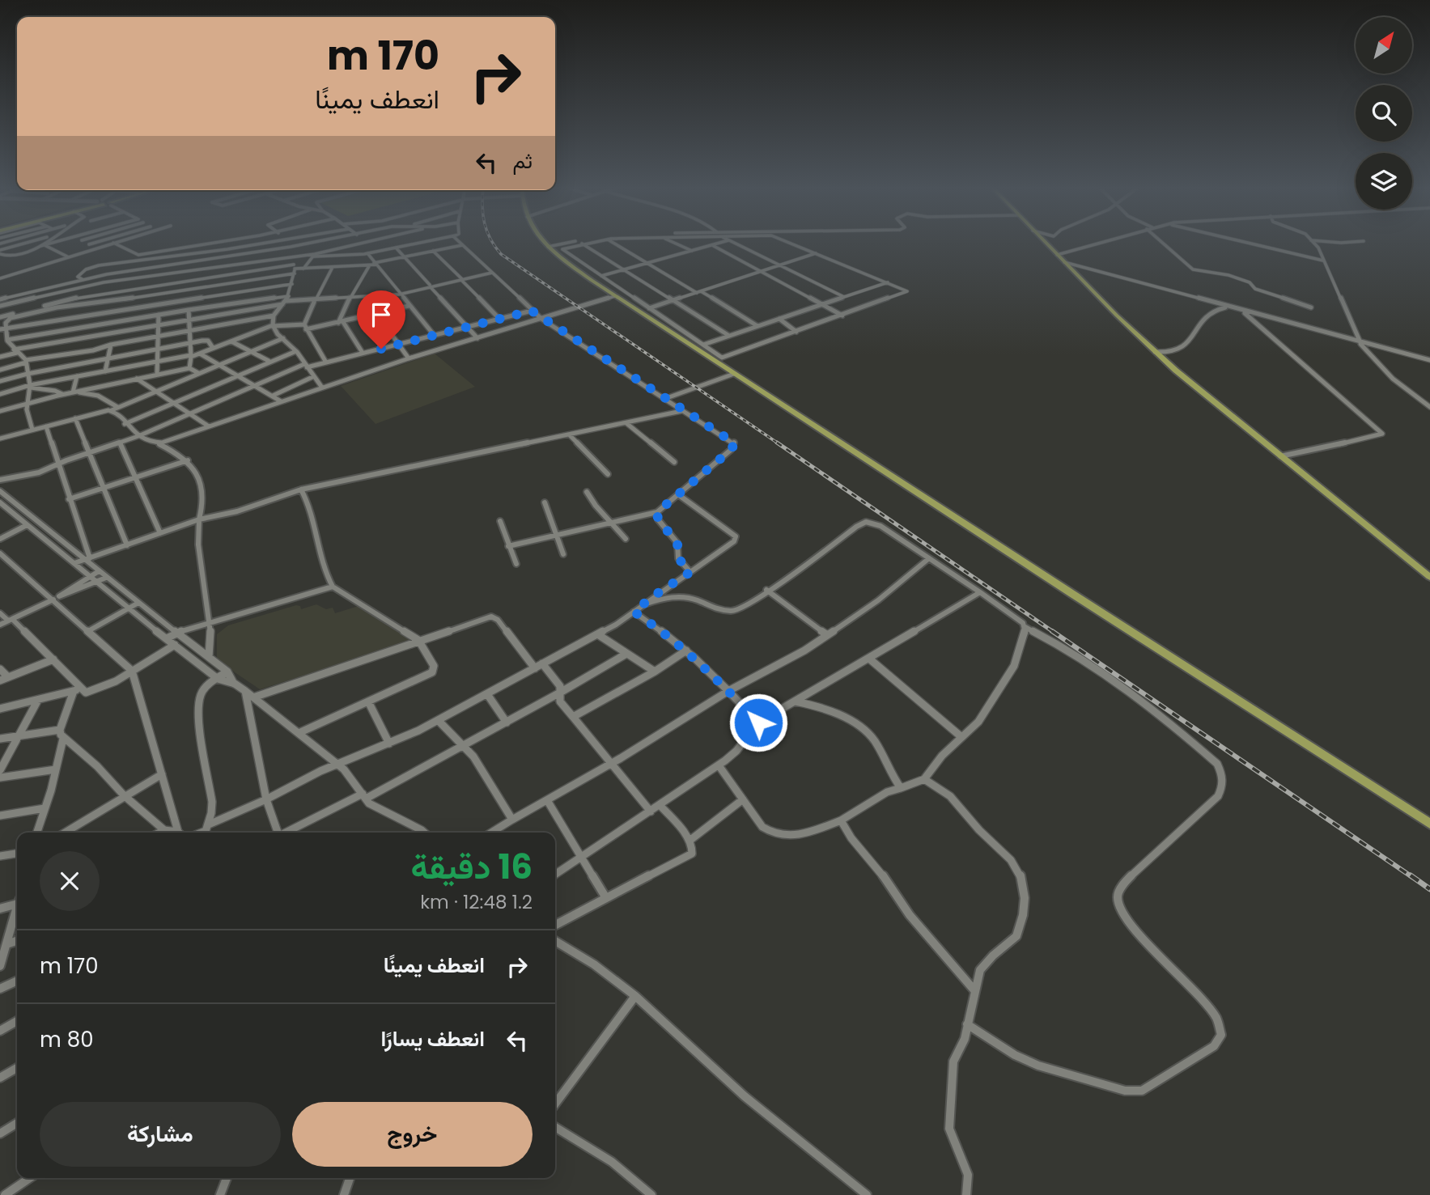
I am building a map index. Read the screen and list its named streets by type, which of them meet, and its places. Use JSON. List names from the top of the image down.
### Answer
{
  "north": "top right",
  "page": {
    "turn": ["170 m", "انعطف يمينًا"],
    "then": "ثم",
    "heading": ["16 دقيقة", "1.2 km · 12:48"],
    "list": [
      {
        "name": "انعطف يمينًا",
        "value": "170 m"
      },
      {
        "name": "انعطف يسارًا",
        "value": "80 m"
      }
    ],
    "buttons": ["خروج", "مشاركة"]
  }
}
